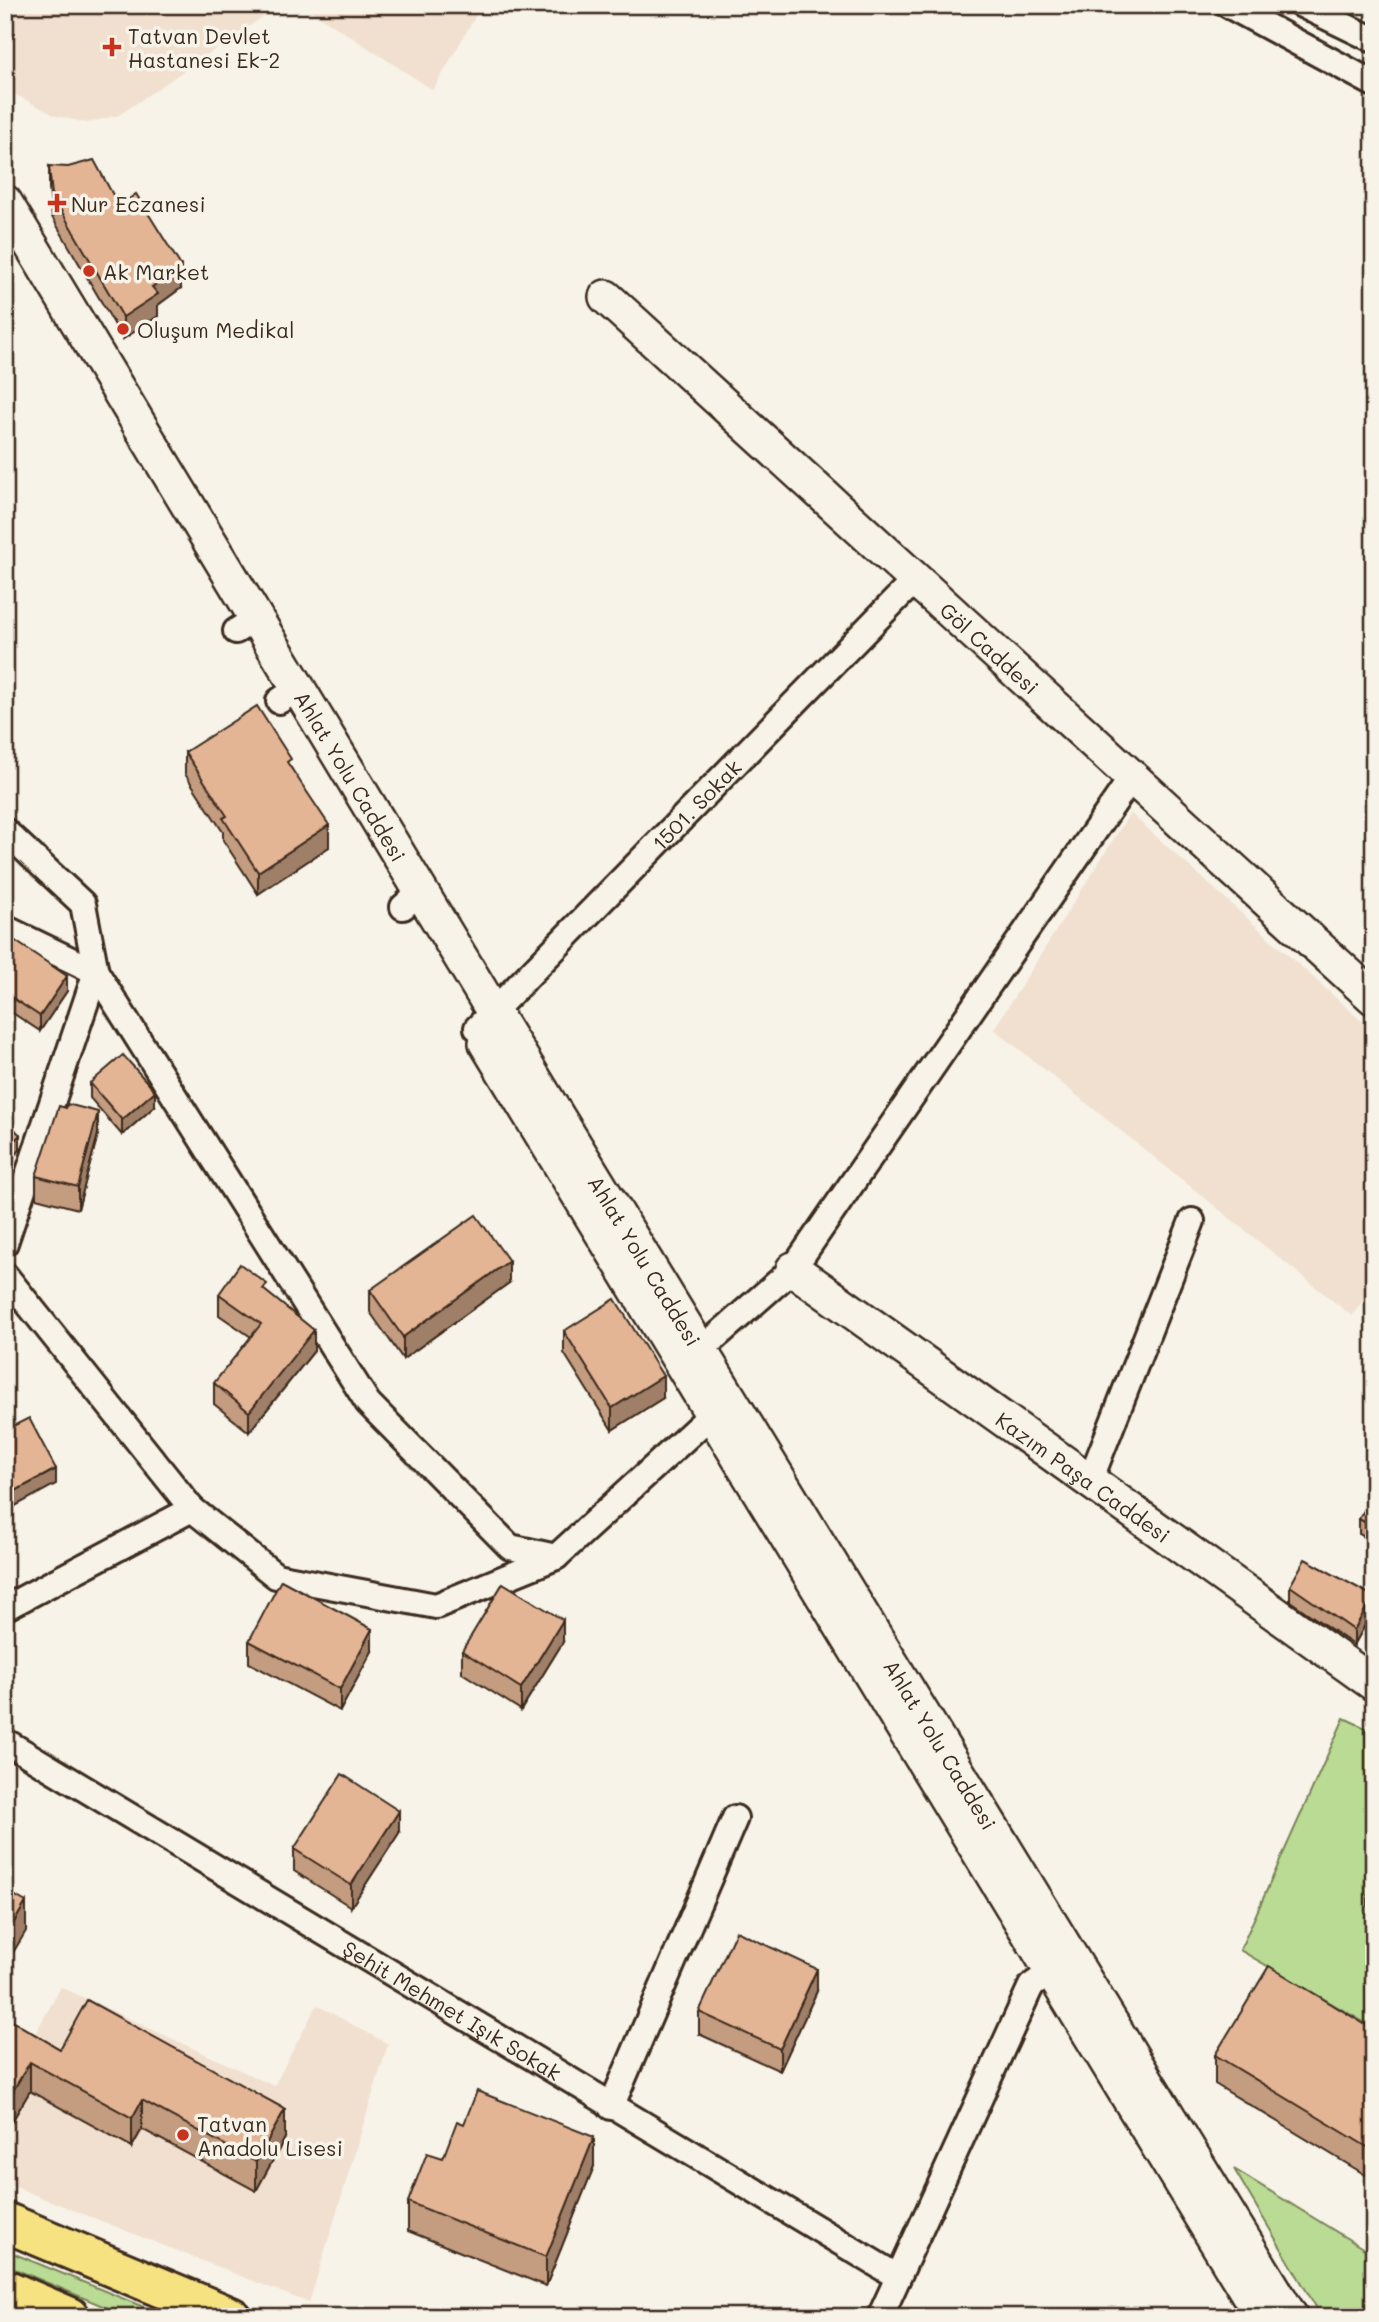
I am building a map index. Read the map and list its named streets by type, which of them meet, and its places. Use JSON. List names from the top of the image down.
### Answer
{
  "streets": {
    "street": [
      "Göl Caddesi",
      "Ahlat Yolu Caddesi",
      "1501. Sokak",
      "Kazım Paşa Caddesi",
      "Şehit Mehmet Işık Sokak"
    ]
  },
  "crossings": [
    ["Göl Caddesi", "1501. Sokak"],
    ["Ahlat Yolu Caddesi", "1501. Sokak"]
  ],
  "places": {
    "health": ["Tatvan Devlet Hastanesi Ek-2", "Nur Eczanesi"],
    "other": ["Ak Market", "Oluşum Medikal", "Tatvan Anadolu Lisesi"]
  }
}
